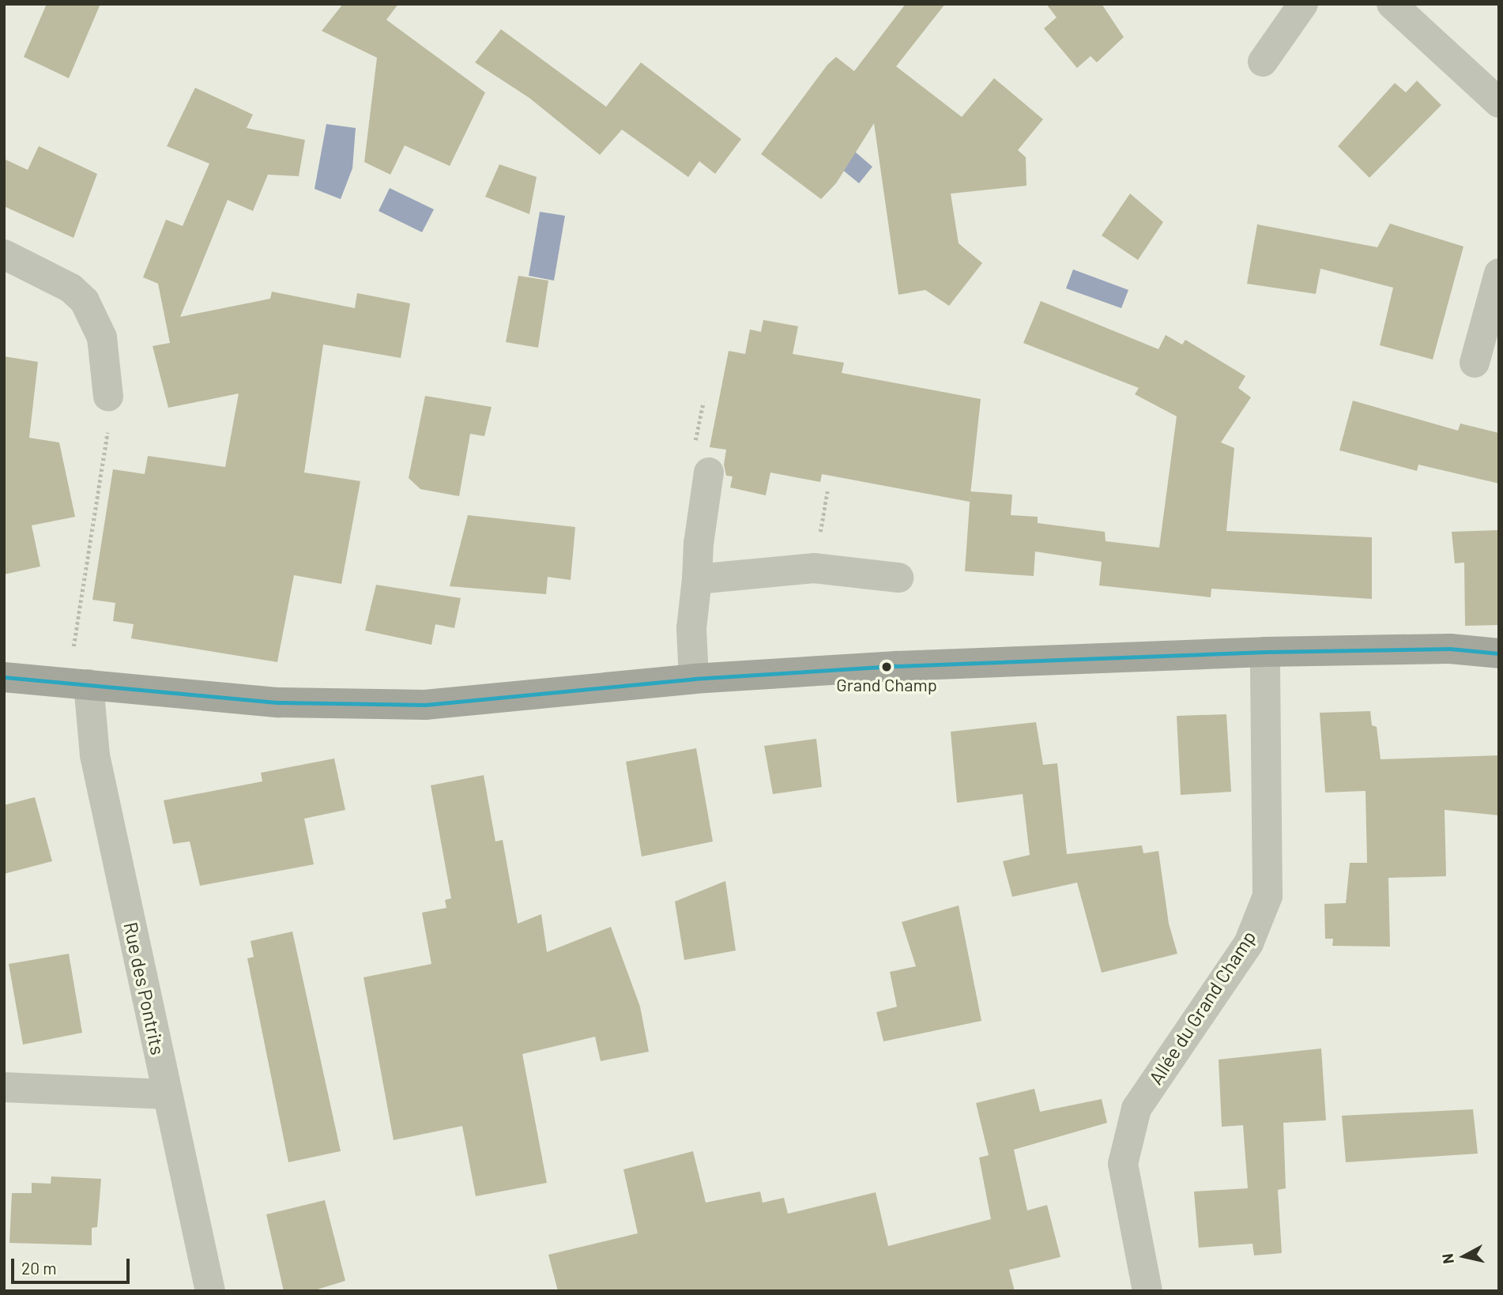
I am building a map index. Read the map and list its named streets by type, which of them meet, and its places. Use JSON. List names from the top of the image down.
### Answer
{
  "streets": {
    "street": ["Rue des Pontrits", "Allée du Grand Champ"]
  },
  "places": ["Grand Champ"],
  "scale_bar": "20 m",
  "north": "left"
}
